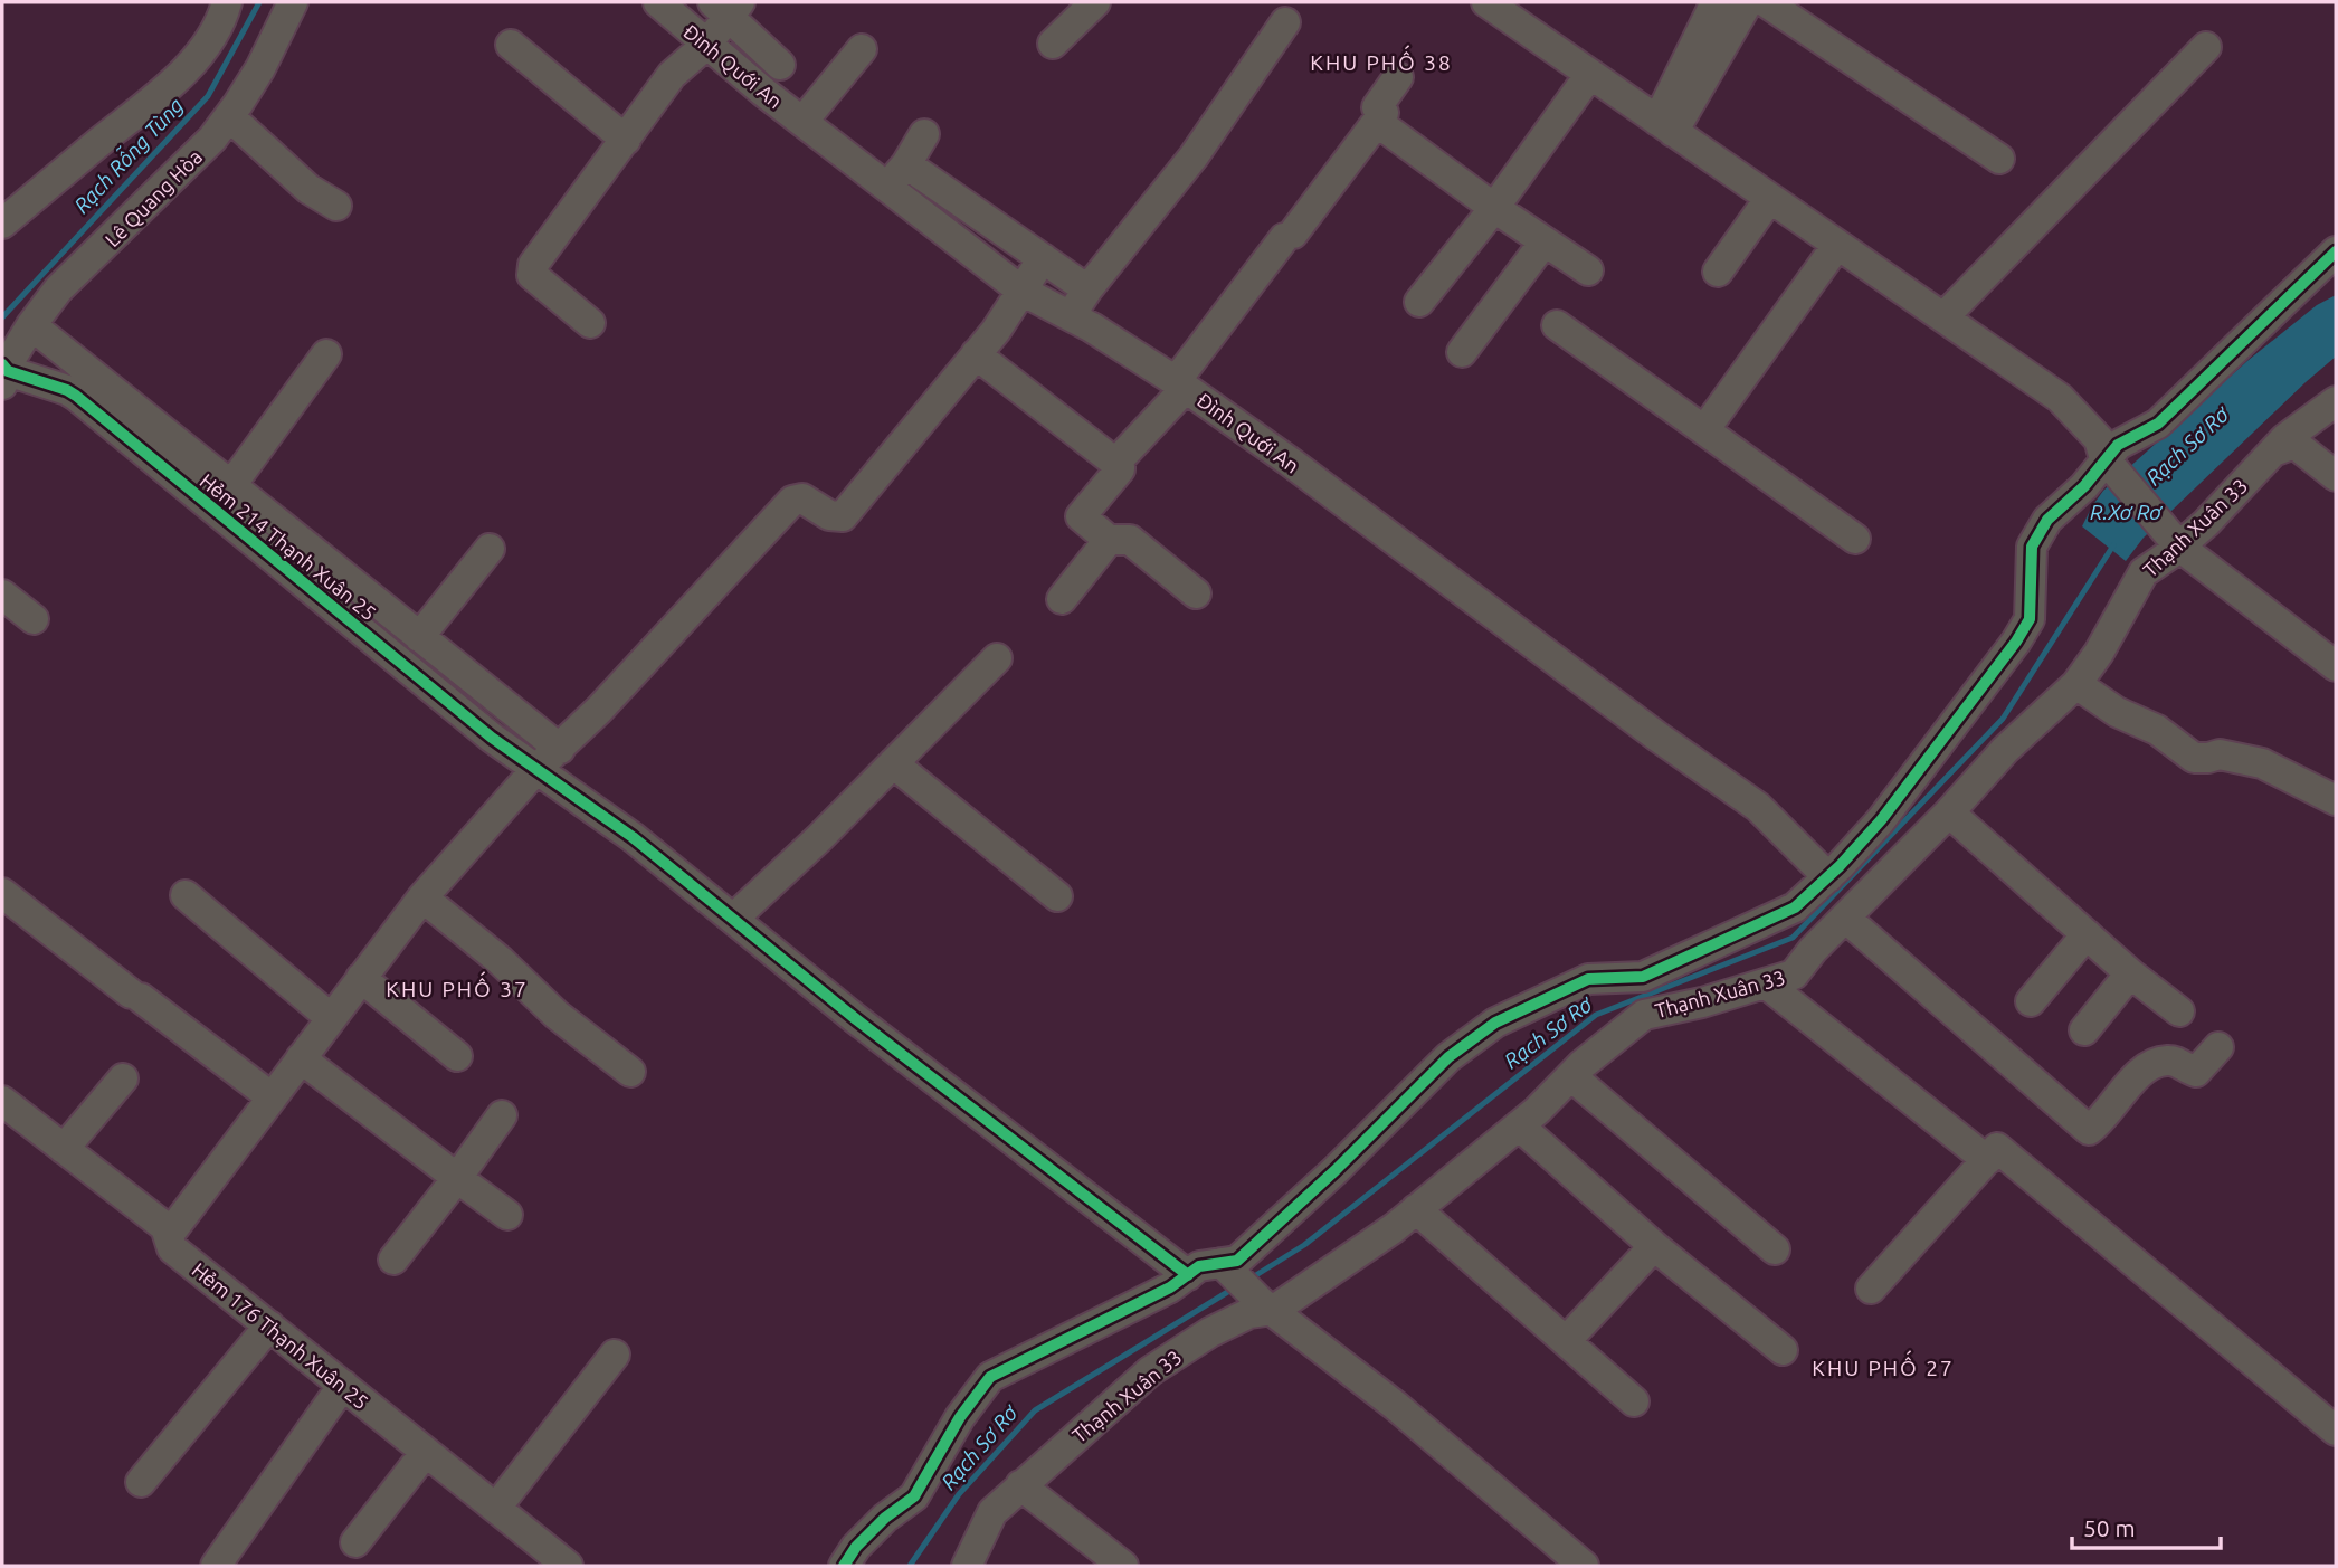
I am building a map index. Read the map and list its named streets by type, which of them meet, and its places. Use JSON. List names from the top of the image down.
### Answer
{
  "streets": {
    "street": [
      "Đình Quới An",
      "Lê Quang Hòa",
      "Thạnh Xuân 33",
      "Hẻm 214 Thạnh Xuân 25",
      "Hẻm 176 Thạnh Xuân 25"
    ]
  },
  "crossings": [
    ["Lê Quang Hòa", "Hẻm 214 Thạnh Xuân 25"]
  ],
  "districts": ["KHU PHỐ 38", "KHU PHỐ 37", "KHU PHỐ 27"],
  "water": ["Rạch Rỗng Tùng", "Rạch Sơ Rơ", "R.Xơ Rơ"],
  "scale_bar": "50 m"
}
